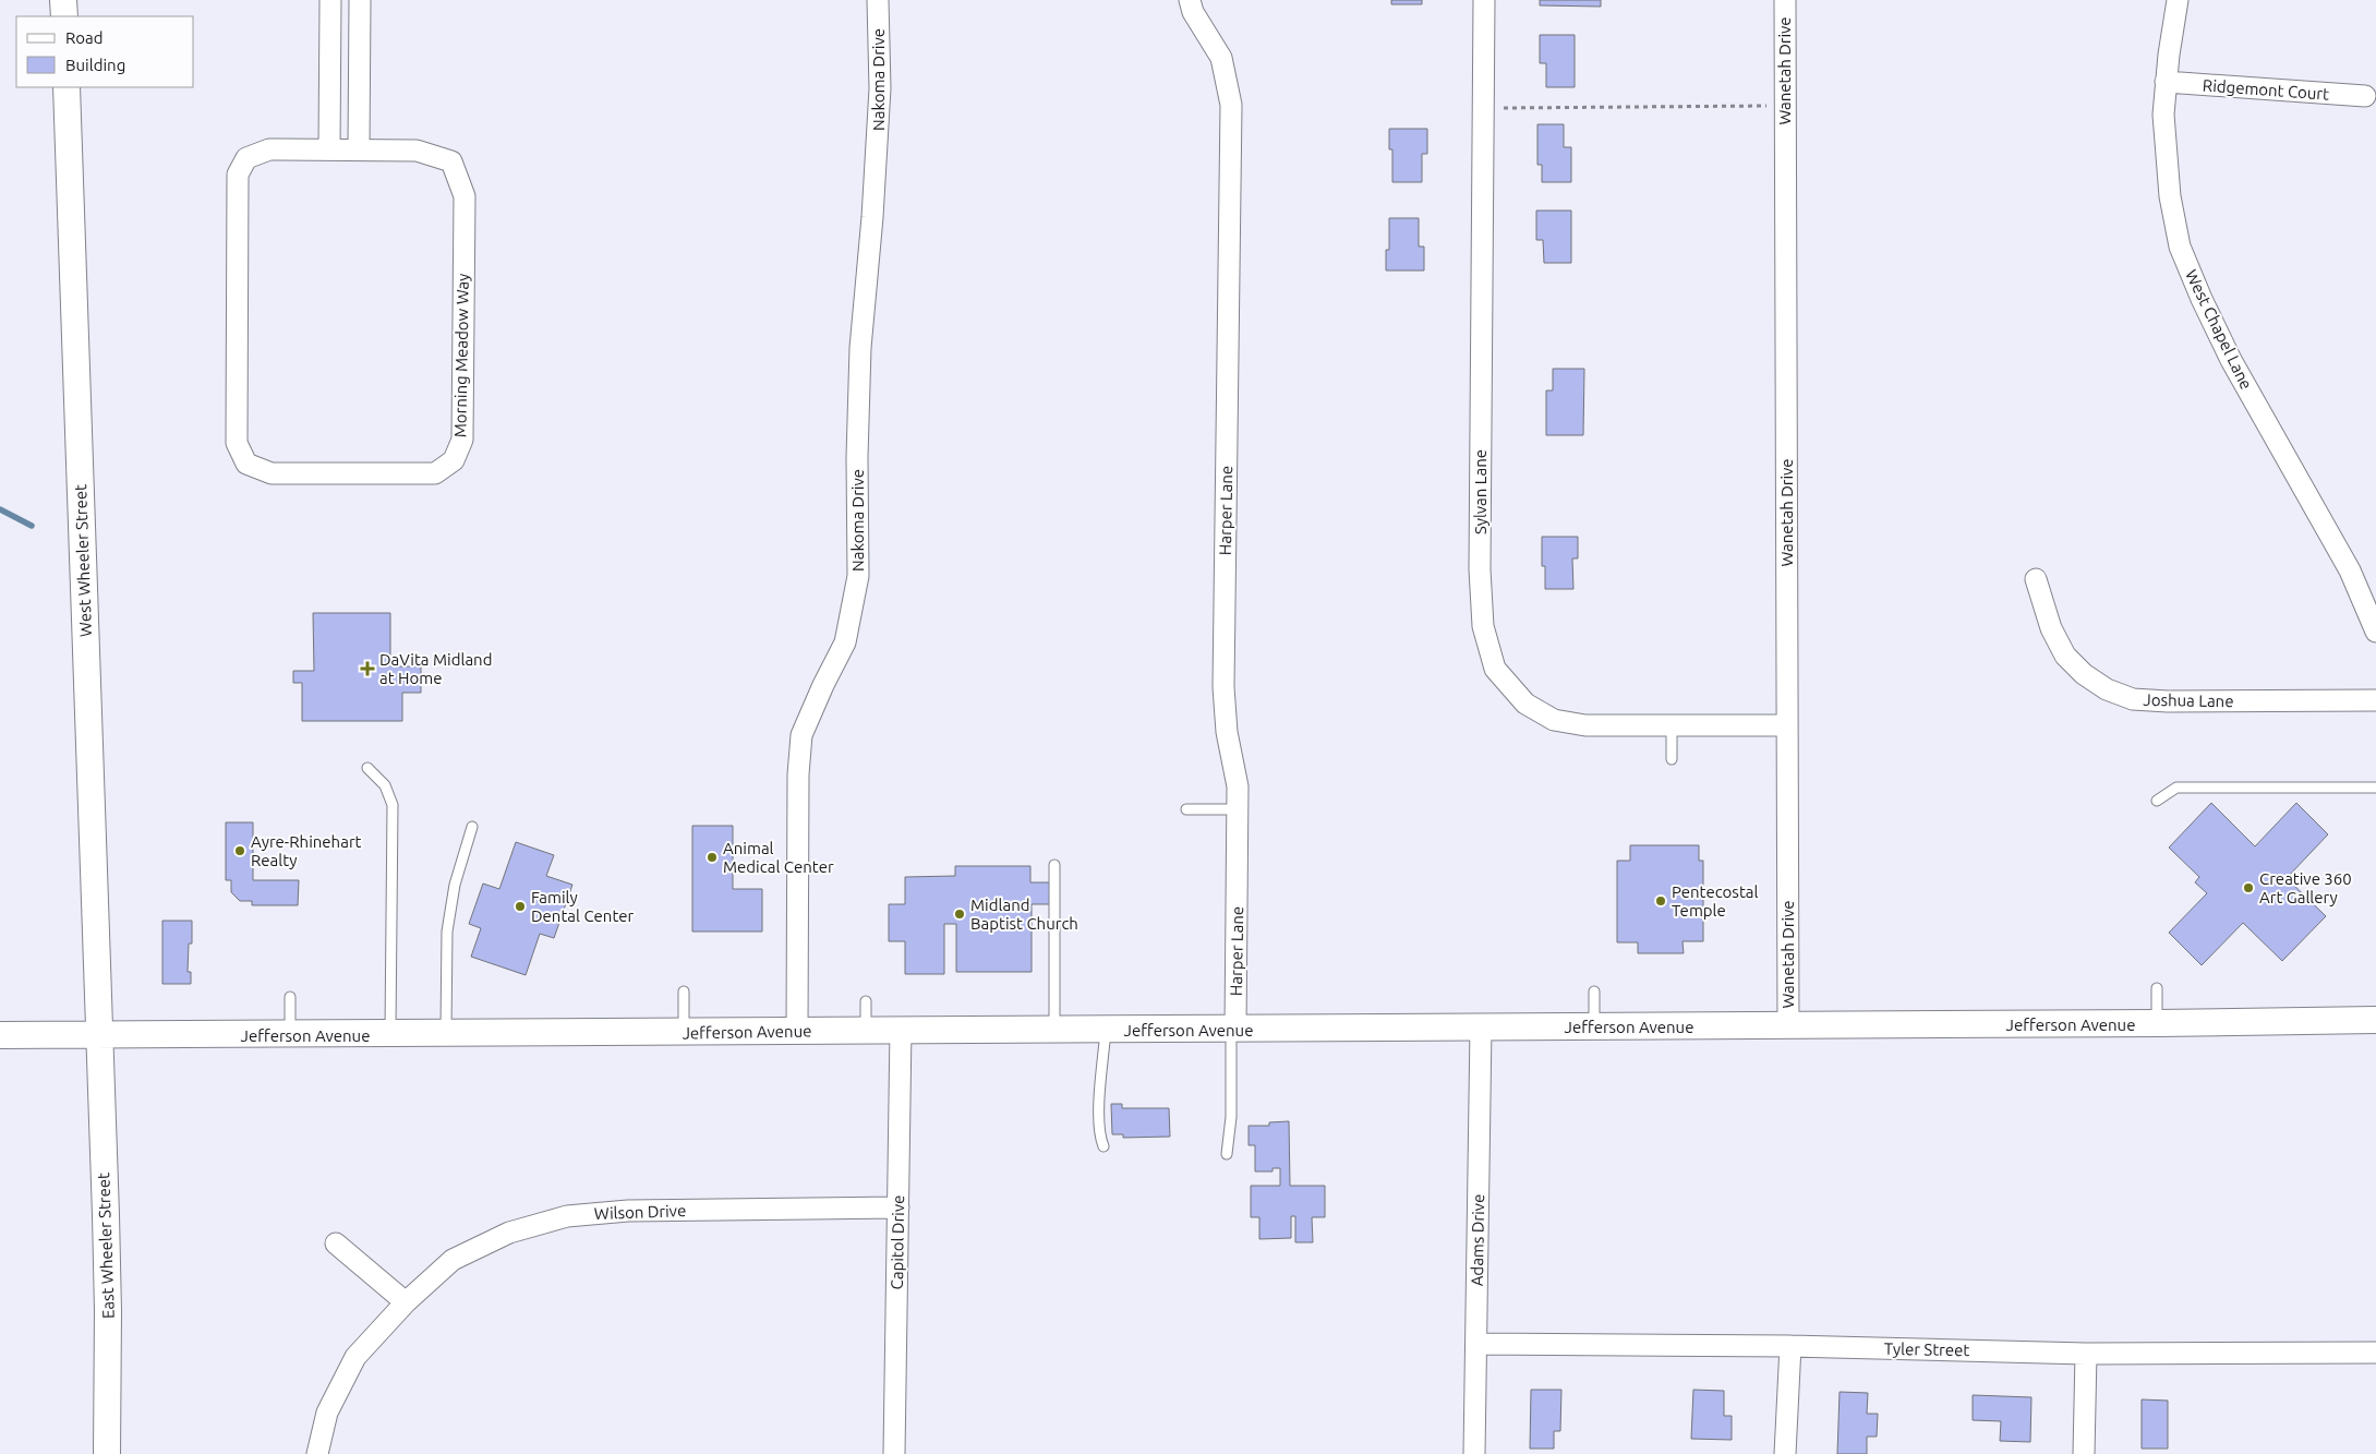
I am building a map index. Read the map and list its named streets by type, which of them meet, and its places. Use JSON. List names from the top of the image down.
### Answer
{
  "streets": {
    "street": [
      "Wanetah Drive",
      "Nakoma Drive",
      "Ridgemont Court",
      "West Chapel Lane",
      "Morning Meadow Way",
      "Sylvan Lane",
      "Harper Lane",
      "West Wheeler Street",
      "Joshua Lane",
      "Jefferson Avenue",
      "Wilson Drive",
      "Adams Drive",
      "Capitol Drive",
      "East Wheeler Street",
      "Tyler Street"
    ]
  },
  "crossings": [
    ["Wanetah Drive", "Sylvan Lane"],
    ["Wanetah Drive", "Jefferson Avenue"],
    ["Nakoma Drive", "Jefferson Avenue"],
    ["Ridgemont Court", "West Chapel Lane"],
    ["Harper Lane", "Jefferson Avenue"],
    ["West Wheeler Street", "Jefferson Avenue"],
    ["West Wheeler Street", "East Wheeler Street"],
    ["Jefferson Avenue", "Adams Drive"],
    ["Jefferson Avenue", "Capitol Drive"],
    ["Jefferson Avenue", "East Wheeler Street"],
    ["Wilson Drive", "Capitol Drive"],
    ["Adams Drive", "Tyler Street"]
  ],
  "places": {
    "health": ["DaVita Midland at Home"],
    "other": [
      "Ayre-Rhinehart Realty",
      "Animal Medical Center",
      "Creative 360 Art Gallery",
      "Pentecostal Temple",
      "Family Dental Center",
      "Midland Baptist Church"
    ]
  },
  "legend": ["Road", "Building"]
}
